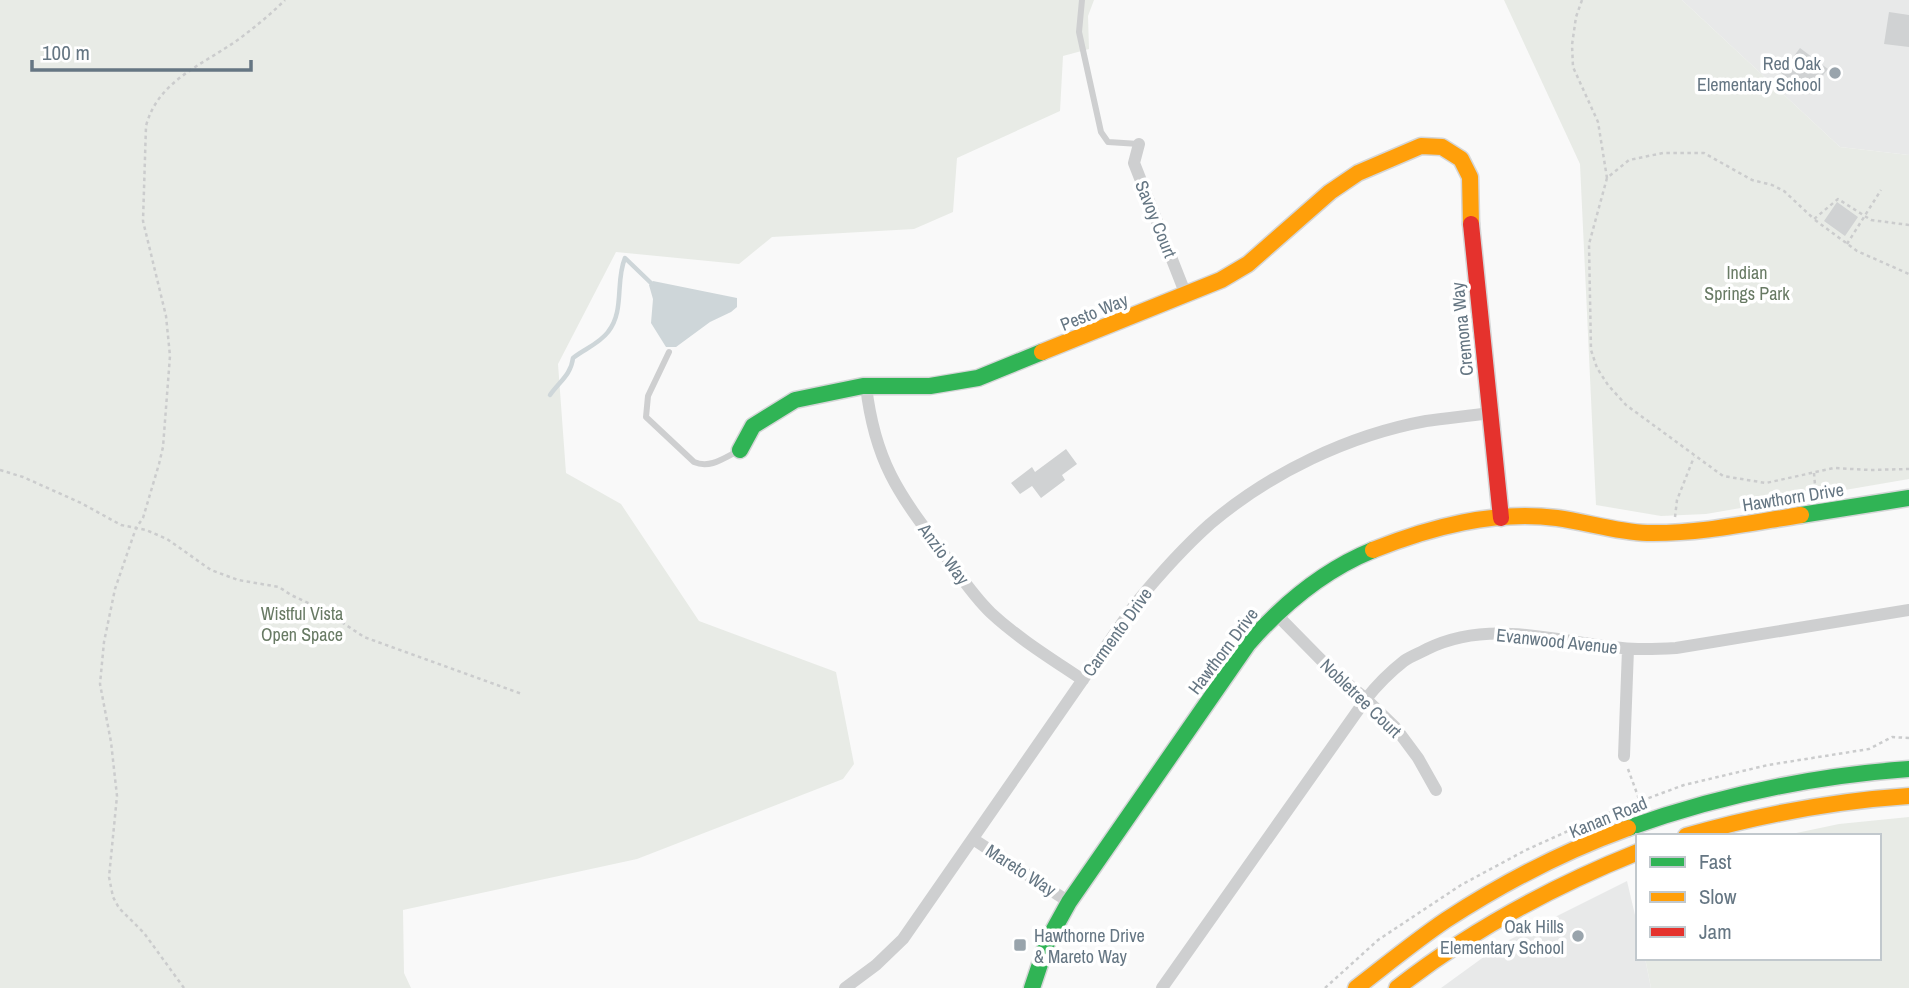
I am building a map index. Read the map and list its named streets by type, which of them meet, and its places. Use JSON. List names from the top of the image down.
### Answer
{
  "streets": {
    "street": [
      "Savoy Court",
      "Pesto Way",
      "Cremona Way",
      "Hawthorn Drive",
      "Anzio Way",
      "Carmento Drive",
      "Evanwood Avenue",
      "Nobletree Court",
      "Kanan Road",
      "Mareto Way"
    ]
  },
  "crossings": [
    ["Savoy Court", "Pesto Way"],
    ["Pesto Way", "Cremona Way"],
    ["Pesto Way", "Anzio Way"],
    ["Cremona Way", "Hawthorn Drive"],
    ["Cremona Way", "Carmento Drive"],
    ["Hawthorn Drive", "Nobletree Court"],
    ["Hawthorn Drive", "Mareto Way"],
    ["Anzio Way", "Carmento Drive"],
    ["Carmento Drive", "Mareto Way"],
    ["Evanwood Avenue", "Nobletree Court"]
  ],
  "parks": ["Indian Springs Park", "Wistful Vista Open Space"],
  "places": {
    "other": ["Red Oak Elementary School", "Oak Hills Elementary School"],
    "transit": ["Hawthorne Drive & Mareto Way"]
  },
  "legend": ["Fast", "Slow", "Jam"],
  "scale_bar": "100 m"
}
